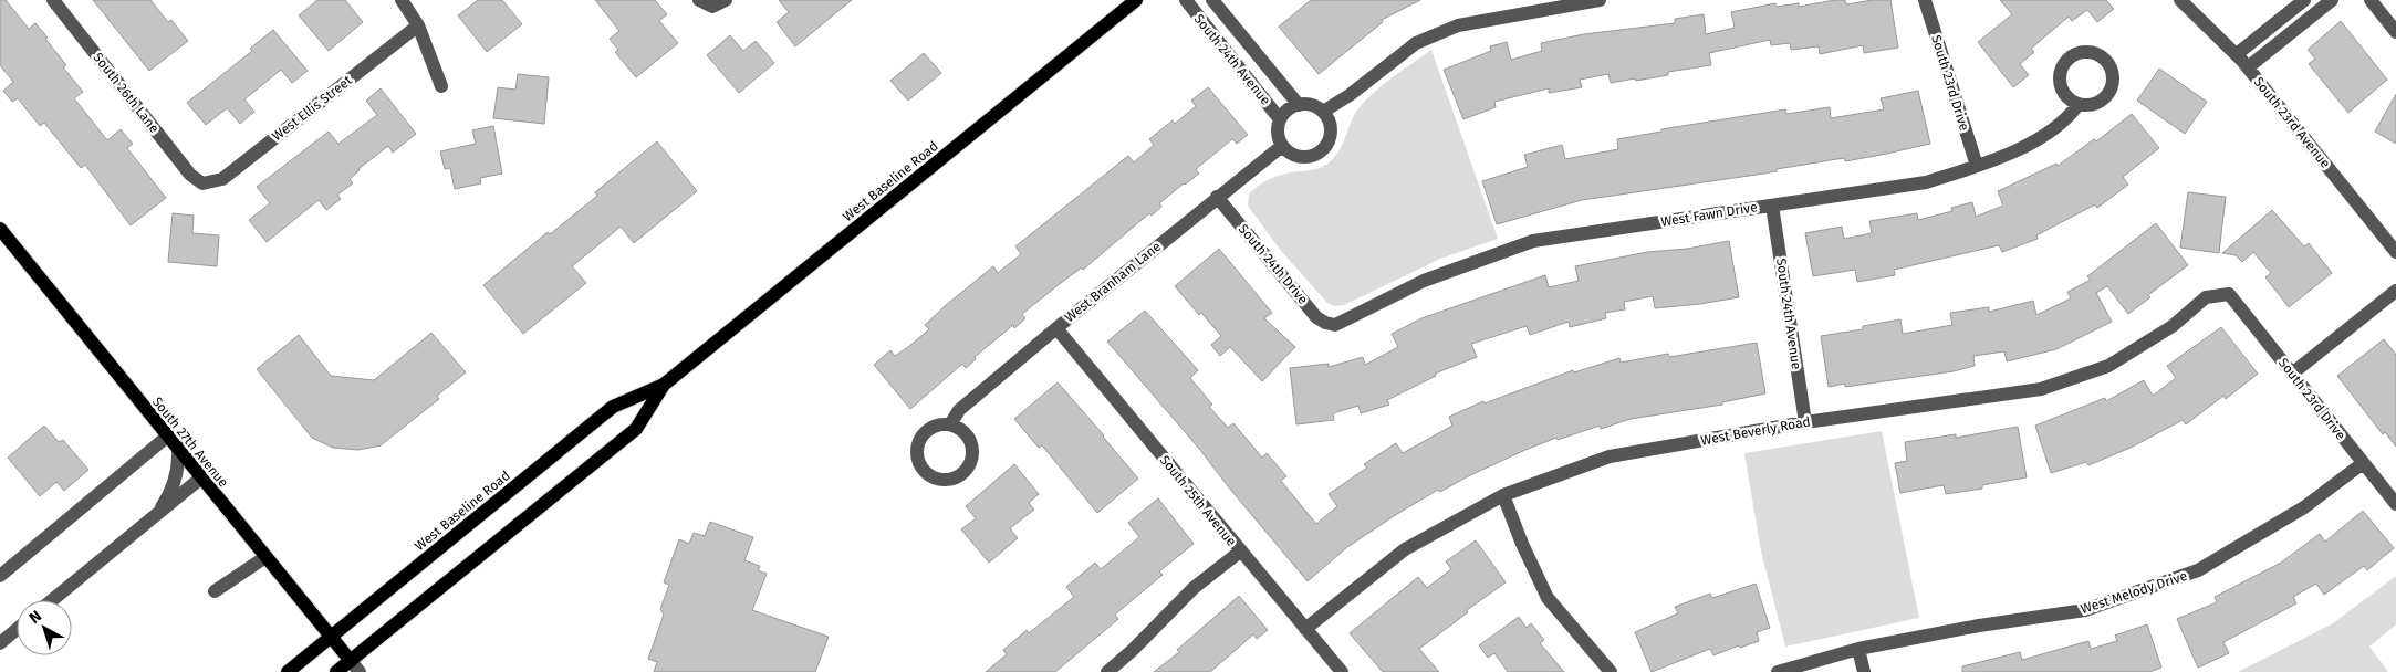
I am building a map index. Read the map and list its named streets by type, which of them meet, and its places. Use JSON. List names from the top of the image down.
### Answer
{
  "streets": {
    "main road": ["West Baseline Road", "South 27th Avenue"],
    "street": [
      "South 24th Avenue",
      "South 23rd Drive",
      "South 26th Lane",
      "West Ellis Street",
      "South 23rd Avenue",
      "West Fawn Drive",
      "South 24th Drive",
      "West Branham Lane",
      "West Beverly Road",
      "South 25th Avenue",
      "West Melody Drive"
    ]
  },
  "crossings": [
    ["South 24th Avenue", "West Fawn Drive"],
    ["South 24th Avenue", "West Branham Lane"],
    ["South 24th Avenue", "West Beverly Road"],
    ["South 23rd Drive", "West Fawn Drive"],
    ["South 23rd Drive", "West Beverly Road"],
    ["South 23rd Drive", "West Melody Drive"],
    ["South 26th Lane", "West Ellis Street"],
    ["West Baseline Road", "South 27th Avenue"],
    ["West Fawn Drive", "South 24th Drive"],
    ["South 24th Drive", "West Branham Lane"],
    ["West Branham Lane", "South 25th Avenue"],
    ["West Beverly Road", "South 25th Avenue"]
  ],
  "north": "top left"
}
